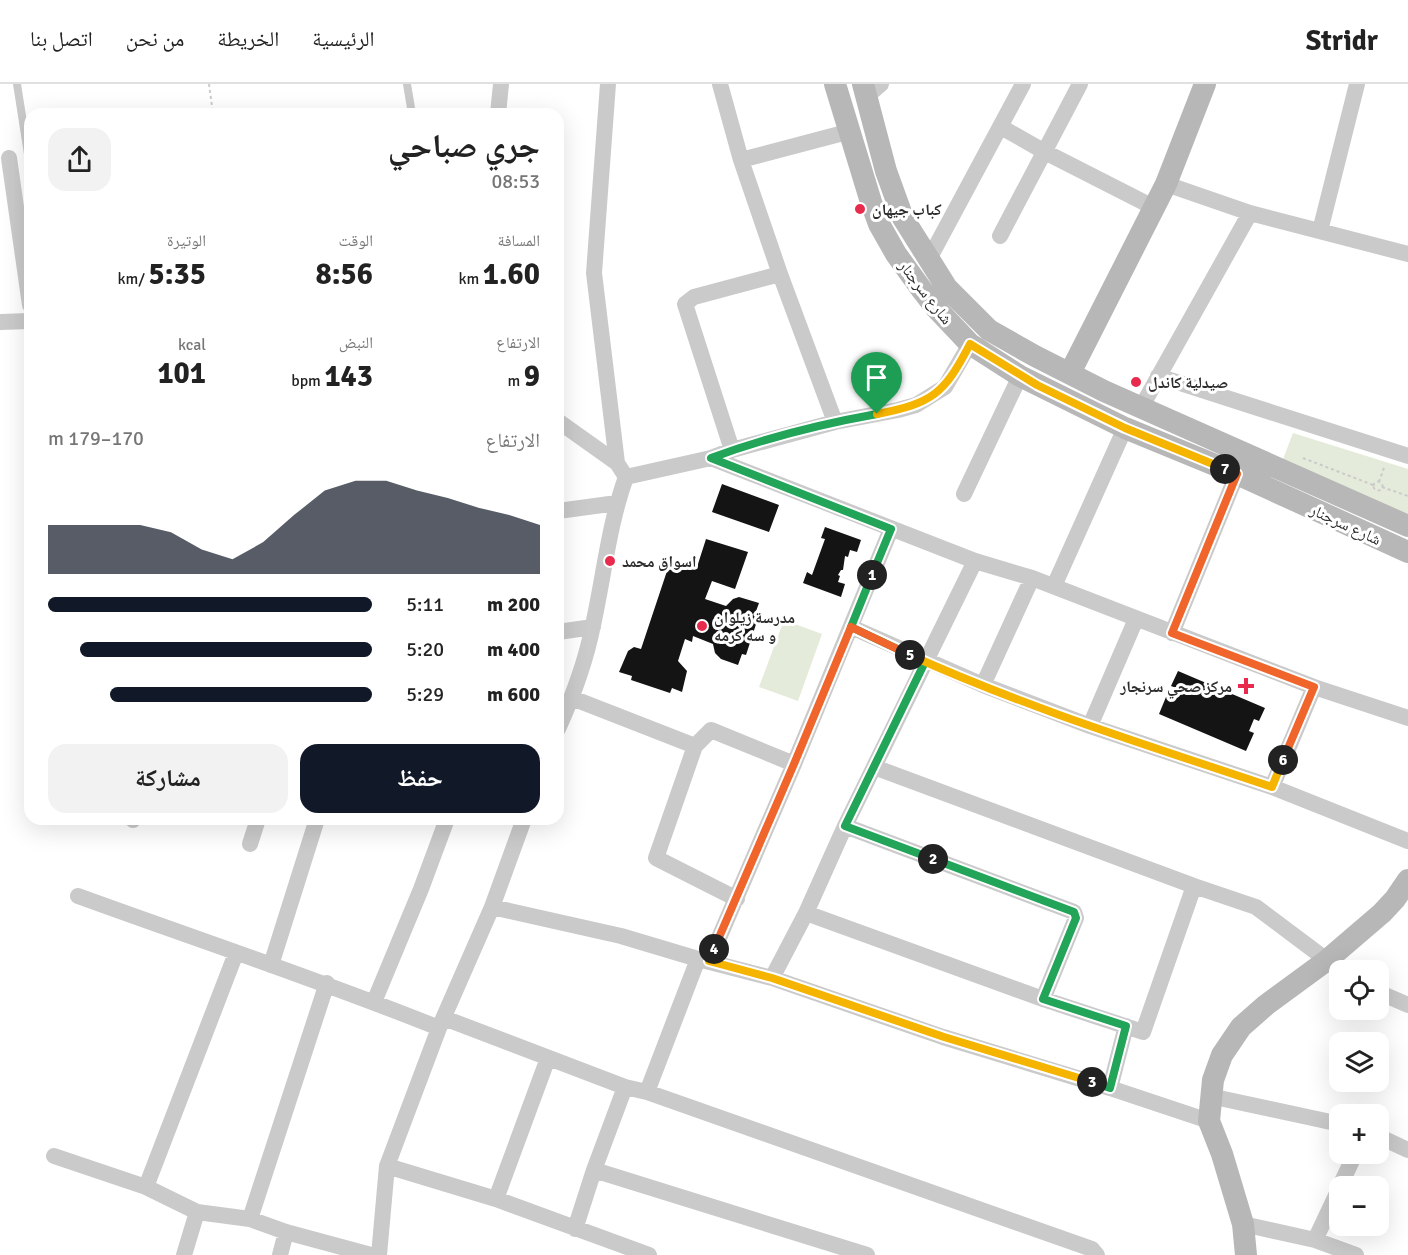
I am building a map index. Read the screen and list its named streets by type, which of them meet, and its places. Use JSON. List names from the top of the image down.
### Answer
{
  "streets": {
    "street": ["شارع سرجنار"]
  },
  "places": {
    "other": [
      "كباب جيهان",
      "صيدلية كاندل",
      "اسواق محمد",
      "مدرسة زيلوان و سه كرمه"
    ],
    "health": ["مركز صحي سرنجار"]
  },
  "page": {
    "header": "Stridr",
    "nav": [
      "الرئيسية",
      "الخريطة",
      "من نحن",
      "اتصل بنا"
    ],
    "heading": ["جري صباحي", "08:53"],
    "stats": [
      ["المسافة", "1.60 km"],
      ["الوقت", "8:56"],
      ["الوتيرة", "5:35 /km"],
      ["الارتفاع", "9 m"],
      ["النبض", "143 bpm"],
      ["kcal", "101"]
    ],
    "chart": ["الارتفاع", "170–179 m"],
    "pins": [
      "7",
      "1",
      "5",
      "6",
      "2",
      "4",
      "3"
    ],
    "list": [
      {
        "name": "200 m",
        "note": "5:11"
      },
      {
        "name": "400 m",
        "note": "5:20"
      },
      {
        "name": "600 m",
        "note": "5:29"
      }
    ],
    "buttons": ["حفظ", "مشاركة"],
    "map_buttons": ["+", "−"]
  }
}
